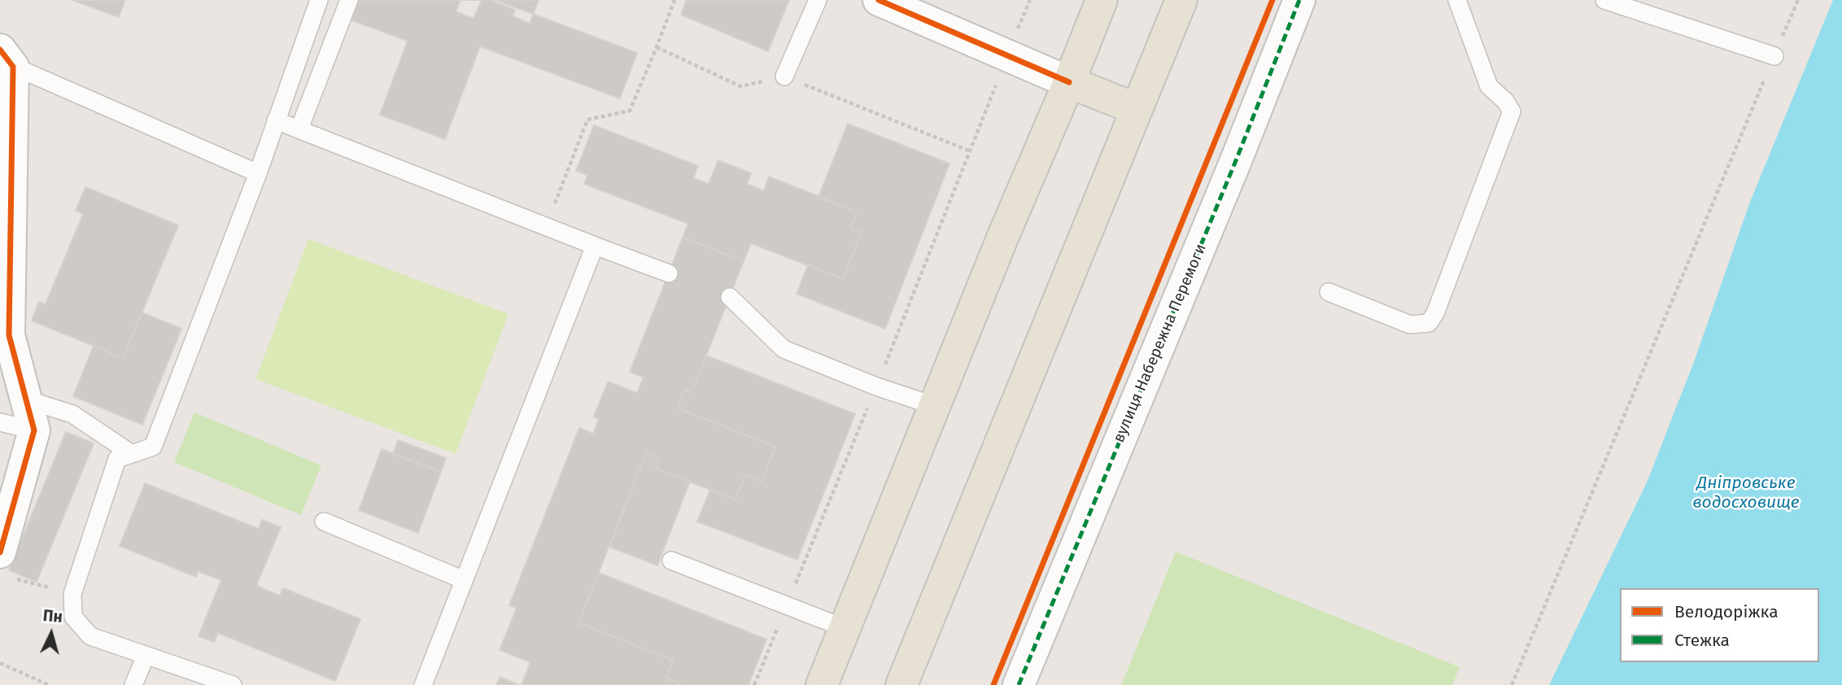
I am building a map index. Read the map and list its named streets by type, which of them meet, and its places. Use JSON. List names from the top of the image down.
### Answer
{
  "streets": {
    "street": ["вулиця Набережна Перемоги"]
  },
  "water": ["Дніпровське водосховище"],
  "legend": ["Велодоріжка", "Стежка"],
  "north": "top"
}
